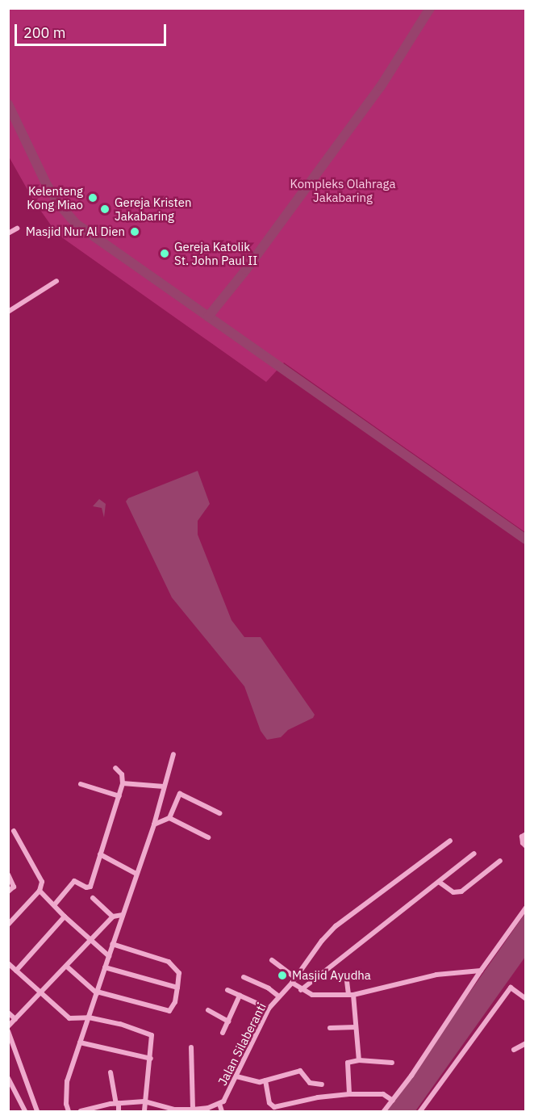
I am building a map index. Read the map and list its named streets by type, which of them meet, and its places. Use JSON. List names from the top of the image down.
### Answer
{
  "streets": {
    "street": ["Jalan Silaberanti"]
  },
  "parks": ["Kompleks Olahraga Jakabaring"],
  "places": [
    "Kelenteng Kong Miao",
    "Gereja Kristen Jakabaring",
    "Masjid Nur Al Dien",
    "Gereja Katolik St. John Paul II",
    "Masjid Ayudha"
  ],
  "scale_bar": "200 m"
}
